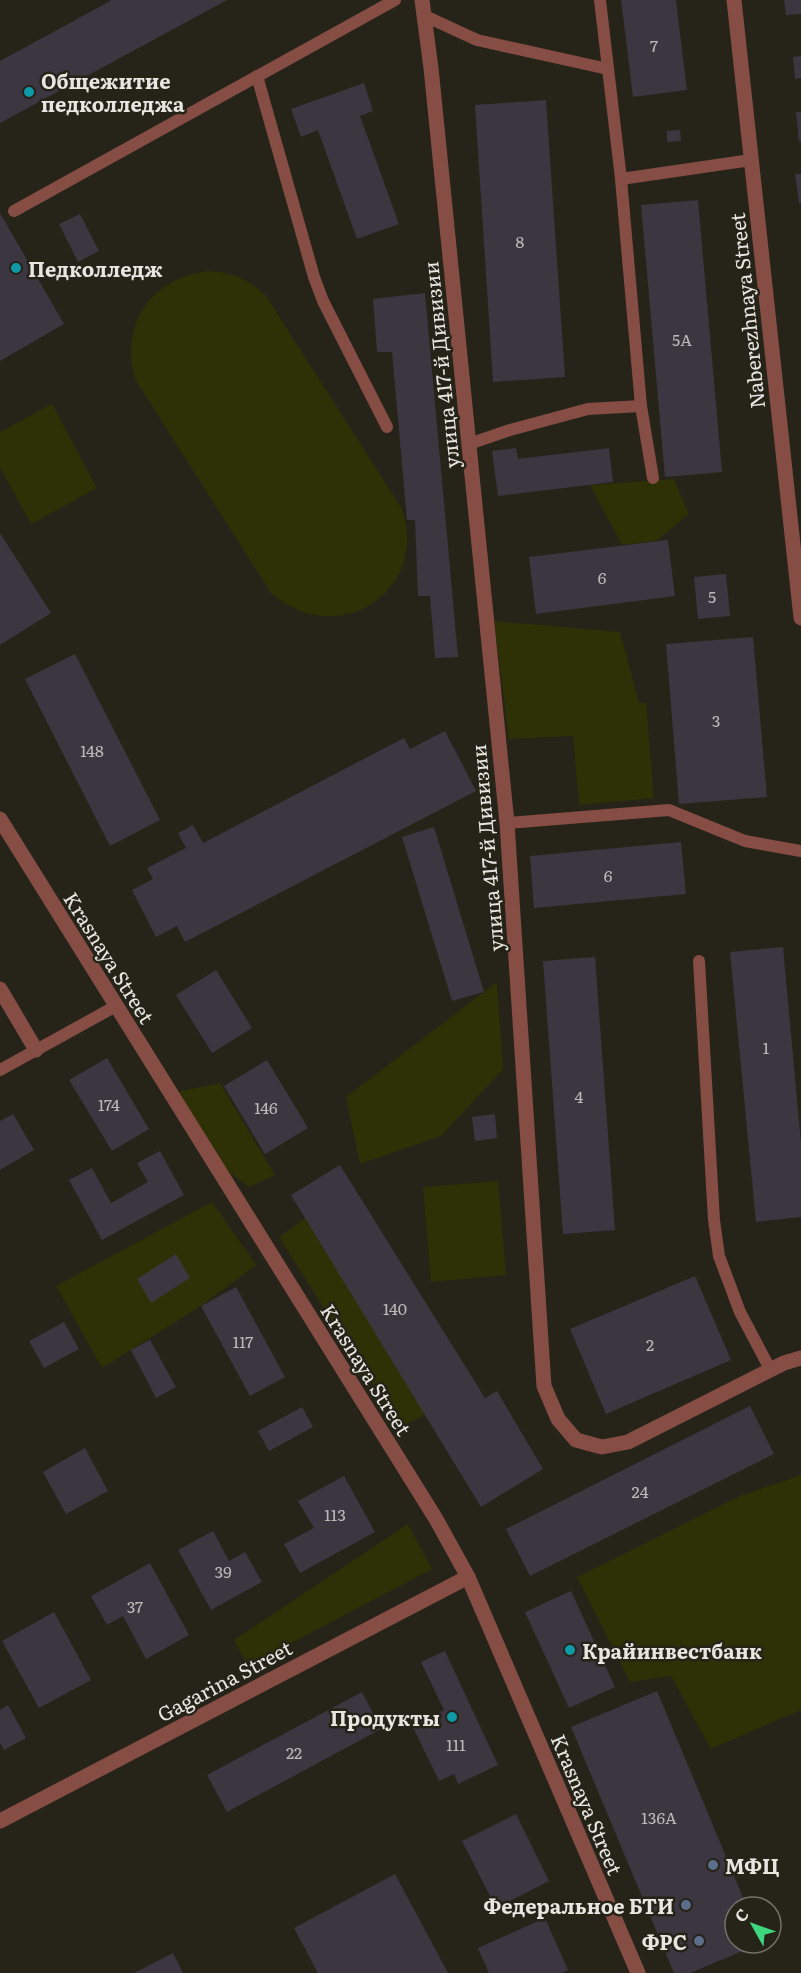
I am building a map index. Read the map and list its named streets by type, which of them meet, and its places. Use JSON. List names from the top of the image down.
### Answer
{
  "streets": {
    "street": [
      "Naberezhnaya Street",
      "улица 417-й Дивизии",
      "Krasnaya Street",
      "Gagarina Street"
    ]
  },
  "crossings": [
    ["Krasnaya Street", "Gagarina Street"]
  ],
  "places": [
    "Общежитие педколледжа",
    "Педколледж",
    "Крайинвестбанк",
    "Продукты",
    "МФЦ",
    "Федеральное БТИ",
    "ФРС"
  ],
  "house_numbers": [
    "7",
    "8",
    "5А",
    "6",
    "5",
    "3",
    "148",
    "6",
    "1",
    "4",
    "174",
    "146",
    "140",
    "117",
    "2",
    "24",
    "113",
    "39",
    "37",
    "111",
    "22",
    "136А"
  ],
  "north": "top left"
}
